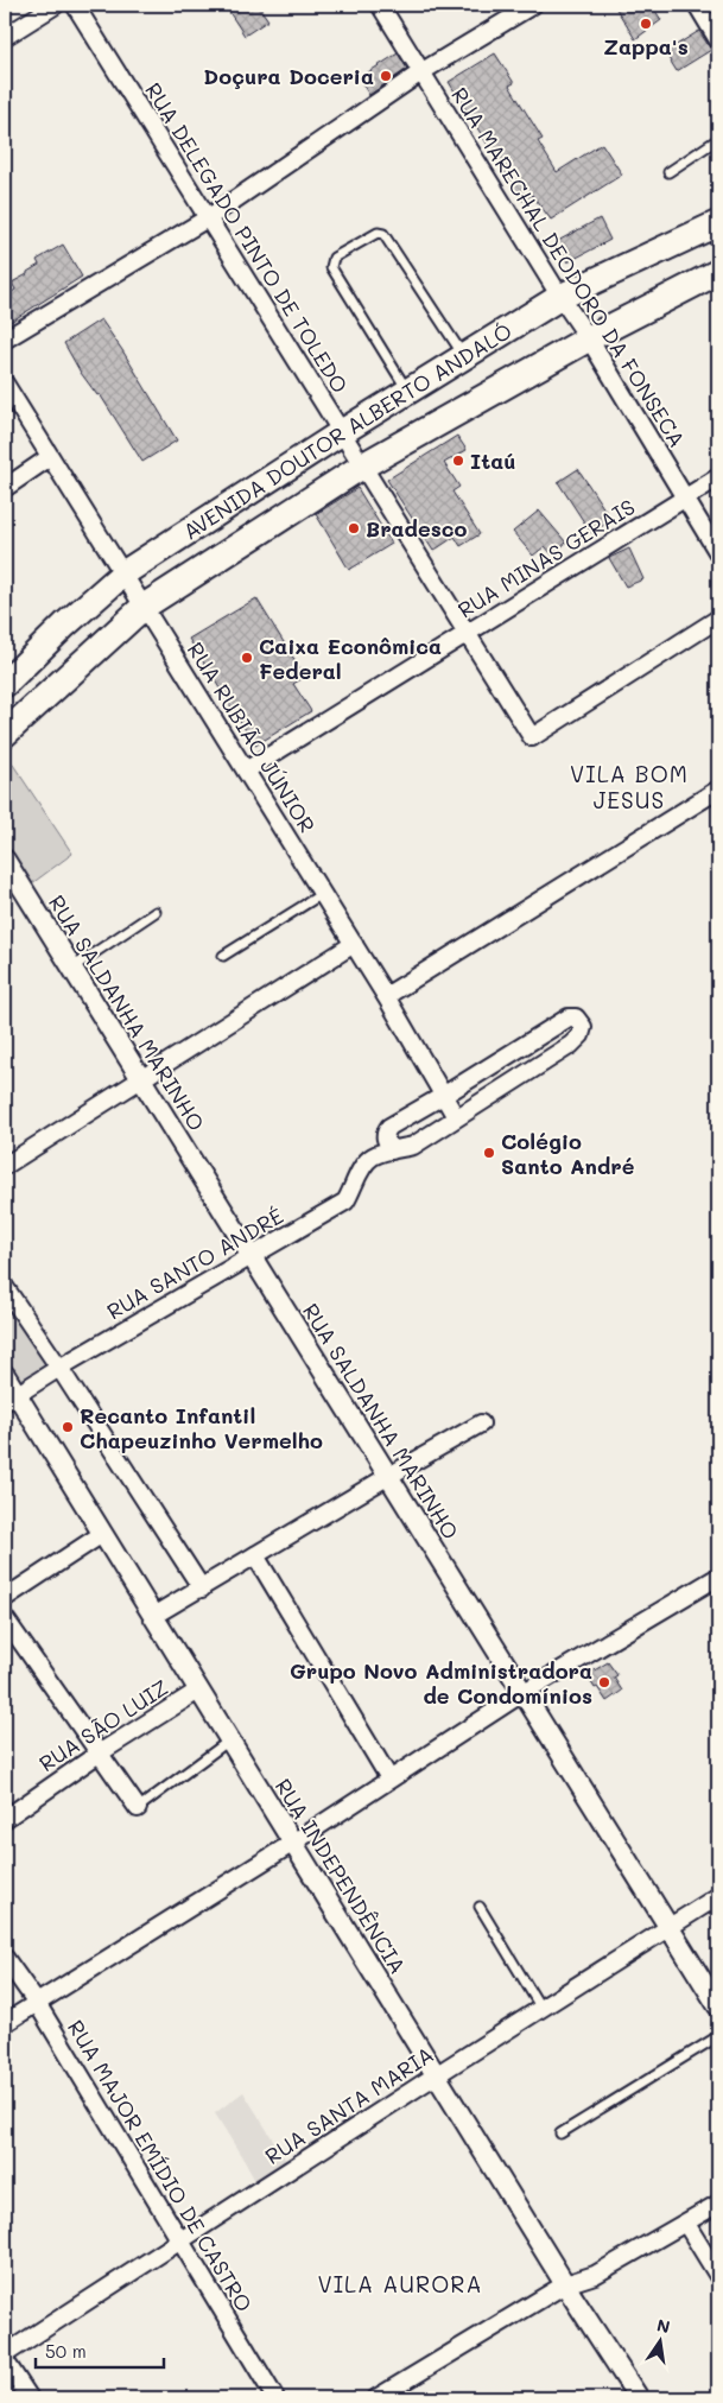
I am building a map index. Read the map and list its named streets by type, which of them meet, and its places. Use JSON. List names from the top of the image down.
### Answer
{
  "streets": {
    "main road": ["AVENIDA DOUTOR ALBERTO ANDALÓ"],
    "street": [
      "RUA DELEGADO PINTO DE TOLEDO",
      "RUA MARECHAL DEODORO DA FONSECA",
      "RUA MINAS GERAIS",
      "RUA RUBIÃO JÚNIOR",
      "RUA SALDANHA MARINHO",
      "RUA SANTO ANDRÉ",
      "RUA SÃO LUIZ",
      "RUA INDEPENDÊNCIA",
      "RUA SANTA MARIA",
      "RUA MAJOR EMÍDIO DE CASTRO"
    ]
  },
  "crossings": [
    ["RUA DELEGADO PINTO DE TOLEDO", "AVENIDA DOUTOR ALBERTO ANDALÓ"],
    ["RUA DELEGADO PINTO DE TOLEDO", "RUA MINAS GERAIS"],
    ["RUA MARECHAL DEODORO DA FONSECA", "AVENIDA DOUTOR ALBERTO ANDALÓ"],
    ["RUA MARECHAL DEODORO DA FONSECA", "RUA MINAS GERAIS"],
    ["AVENIDA DOUTOR ALBERTO ANDALÓ", "RUA RUBIÃO JÚNIOR"],
    ["RUA MINAS GERAIS", "RUA RUBIÃO JÚNIOR"],
    ["RUA RUBIÃO JÚNIOR", "RUA SANTO ANDRÉ"],
    ["RUA SALDANHA MARINHO", "RUA SANTO ANDRÉ"],
    ["RUA SALDANHA MARINHO", "RUA SANTA MARIA"],
    ["RUA SANTO ANDRÉ", "RUA INDEPENDÊNCIA"],
    ["RUA SÃO LUIZ", "RUA INDEPENDÊNCIA"],
    ["RUA INDEPENDÊNCIA", "RUA SANTA MARIA"],
    ["RUA SANTA MARIA", "RUA MAJOR EMÍDIO DE CASTRO"]
  ],
  "districts": ["VILA BOM JESUS", "VILA AURORA"],
  "places": [
    "Zappa's",
    "Doçura Doceria",
    "Itaú",
    "Bradesco",
    "Caixa Econômica Federal",
    "Colégio Santo André",
    "Recanto Infantil Chapeuzinho Vermelho",
    "Grupo Novo Administradora de Condomínios"
  ],
  "scale_bar": "50 m",
  "north": "top"
}
